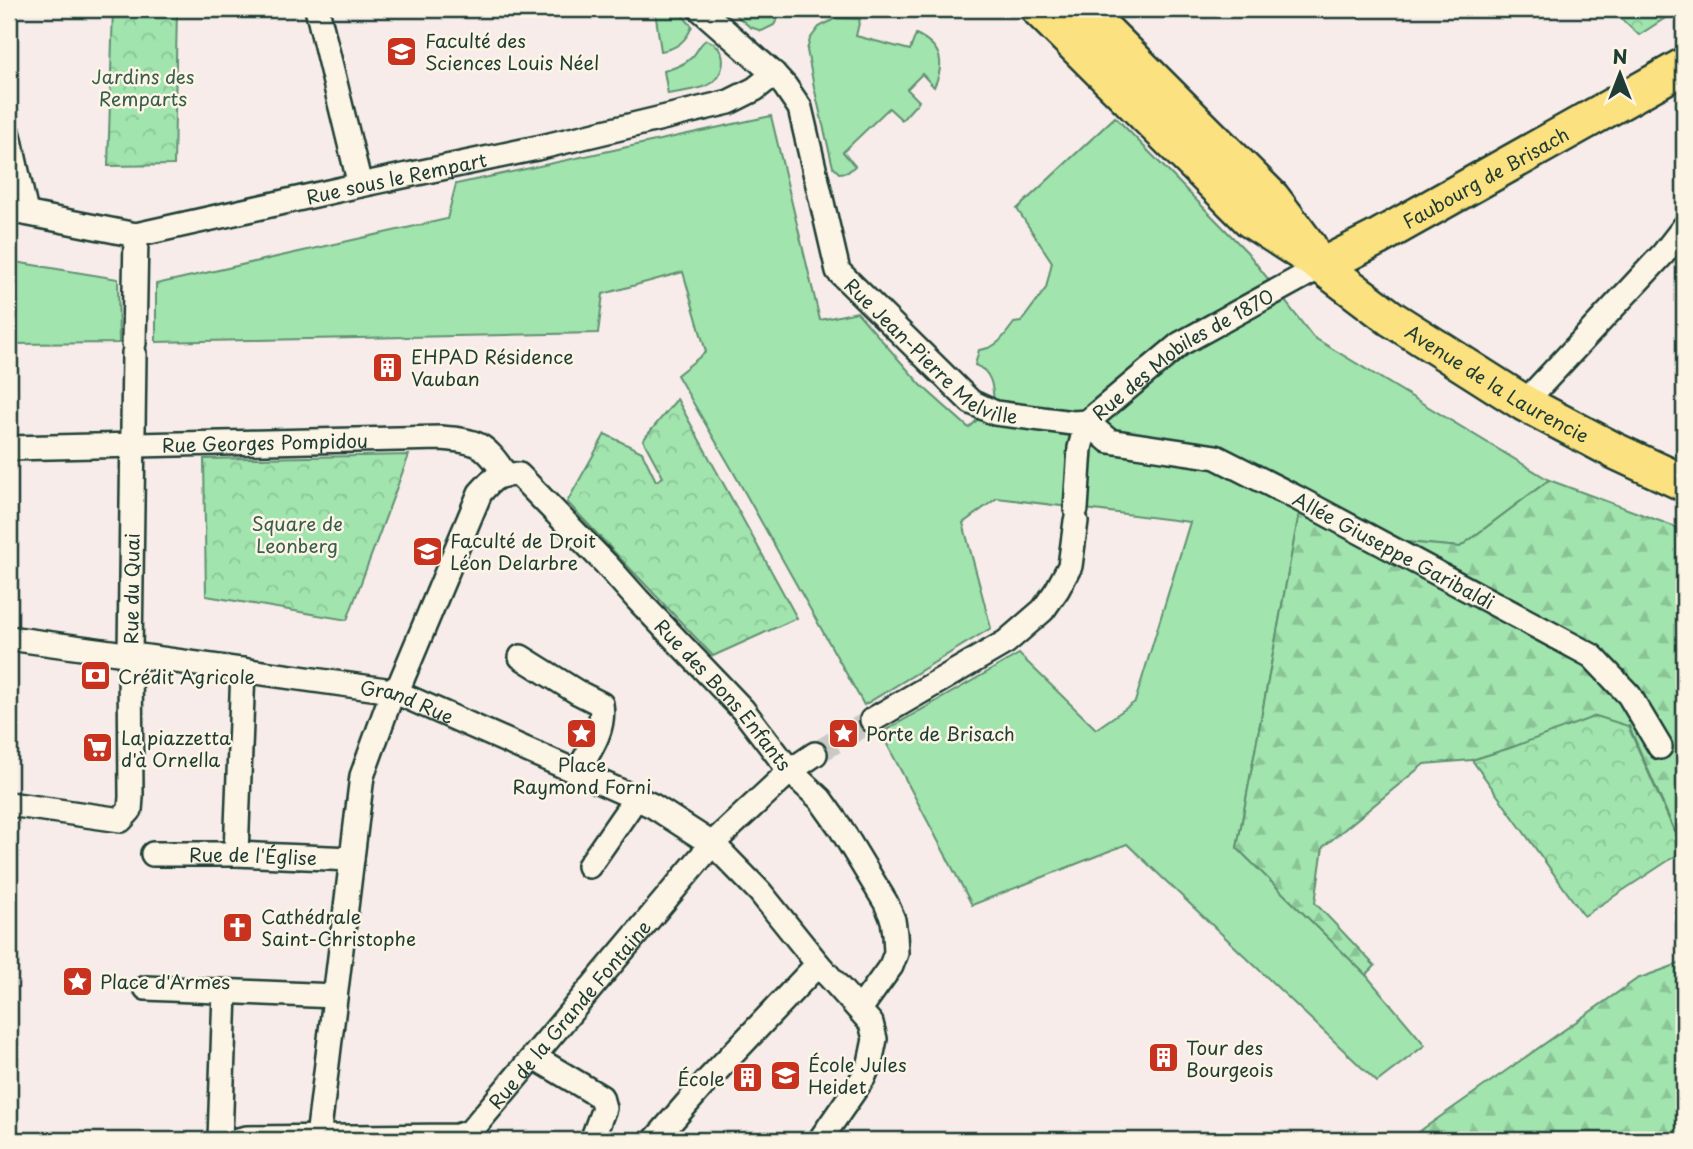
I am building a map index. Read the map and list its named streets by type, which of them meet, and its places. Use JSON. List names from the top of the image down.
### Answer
{
  "streets": {
    "main road": ["Faubourg de Brisach", "Avenue de la Laurencie"],
    "street": [
      "Rue sous le Rempart",
      "Rue Jean-Pierre Melville",
      "Rue des Mobiles de 1870",
      "Rue Georges Pompidou",
      "Allée Giuseppe Garibaldi",
      "Rue du Quai",
      "Rue des Bons Enfants",
      "Grand Rue",
      "Rue de l'Église",
      "Rue de la Grande Fontaine"
    ]
  },
  "crossings": [
    ["Faubourg de Brisach", "Rue des Mobiles de 1870"],
    ["Faubourg de Brisach", "Avenue de la Laurencie"],
    ["Rue sous le Rempart", "Rue Jean-Pierre Melville"],
    ["Rue sous le Rempart", "Rue du Quai"],
    ["Rue Jean-Pierre Melville", "Rue des Mobiles de 1870"],
    ["Rue Jean-Pierre Melville", "Allée Giuseppe Garibaldi"],
    ["Rue des Mobiles de 1870", "Avenue de la Laurencie"],
    ["Rue des Mobiles de 1870", "Allée Giuseppe Garibaldi"],
    ["Rue Georges Pompidou", "Rue du Quai"],
    ["Rue Georges Pompidou", "Rue des Bons Enfants"],
    ["Rue du Quai", "Grand Rue"],
    ["Rue des Bons Enfants", "Grand Rue"],
    ["Rue des Bons Enfants", "Rue de la Grande Fontaine"],
    ["Grand Rue", "Rue de la Grande Fontaine"]
  ],
  "parks": ["Jardins des Remparts", "Square de Leonberg"],
  "places": {
    "school or university": ["Faculté des Sciences Louis Néel", "Faculté de Droit Léon Delarbre", "École Jules Heidet"],
    "building": ["EHPAD Résidence Vauban", "Tour des Bourgeois", "École"],
    "bank": ["Crédit Agricole"],
    "place": ["Place Raymond Forni", "Porte de Brisach", "Place d'Armes"],
    "supermarket": ["La piazzetta d'à Ornella"],
    "church": ["Cathédrale Saint-Christophe"]
  },
  "north": "top"
}
